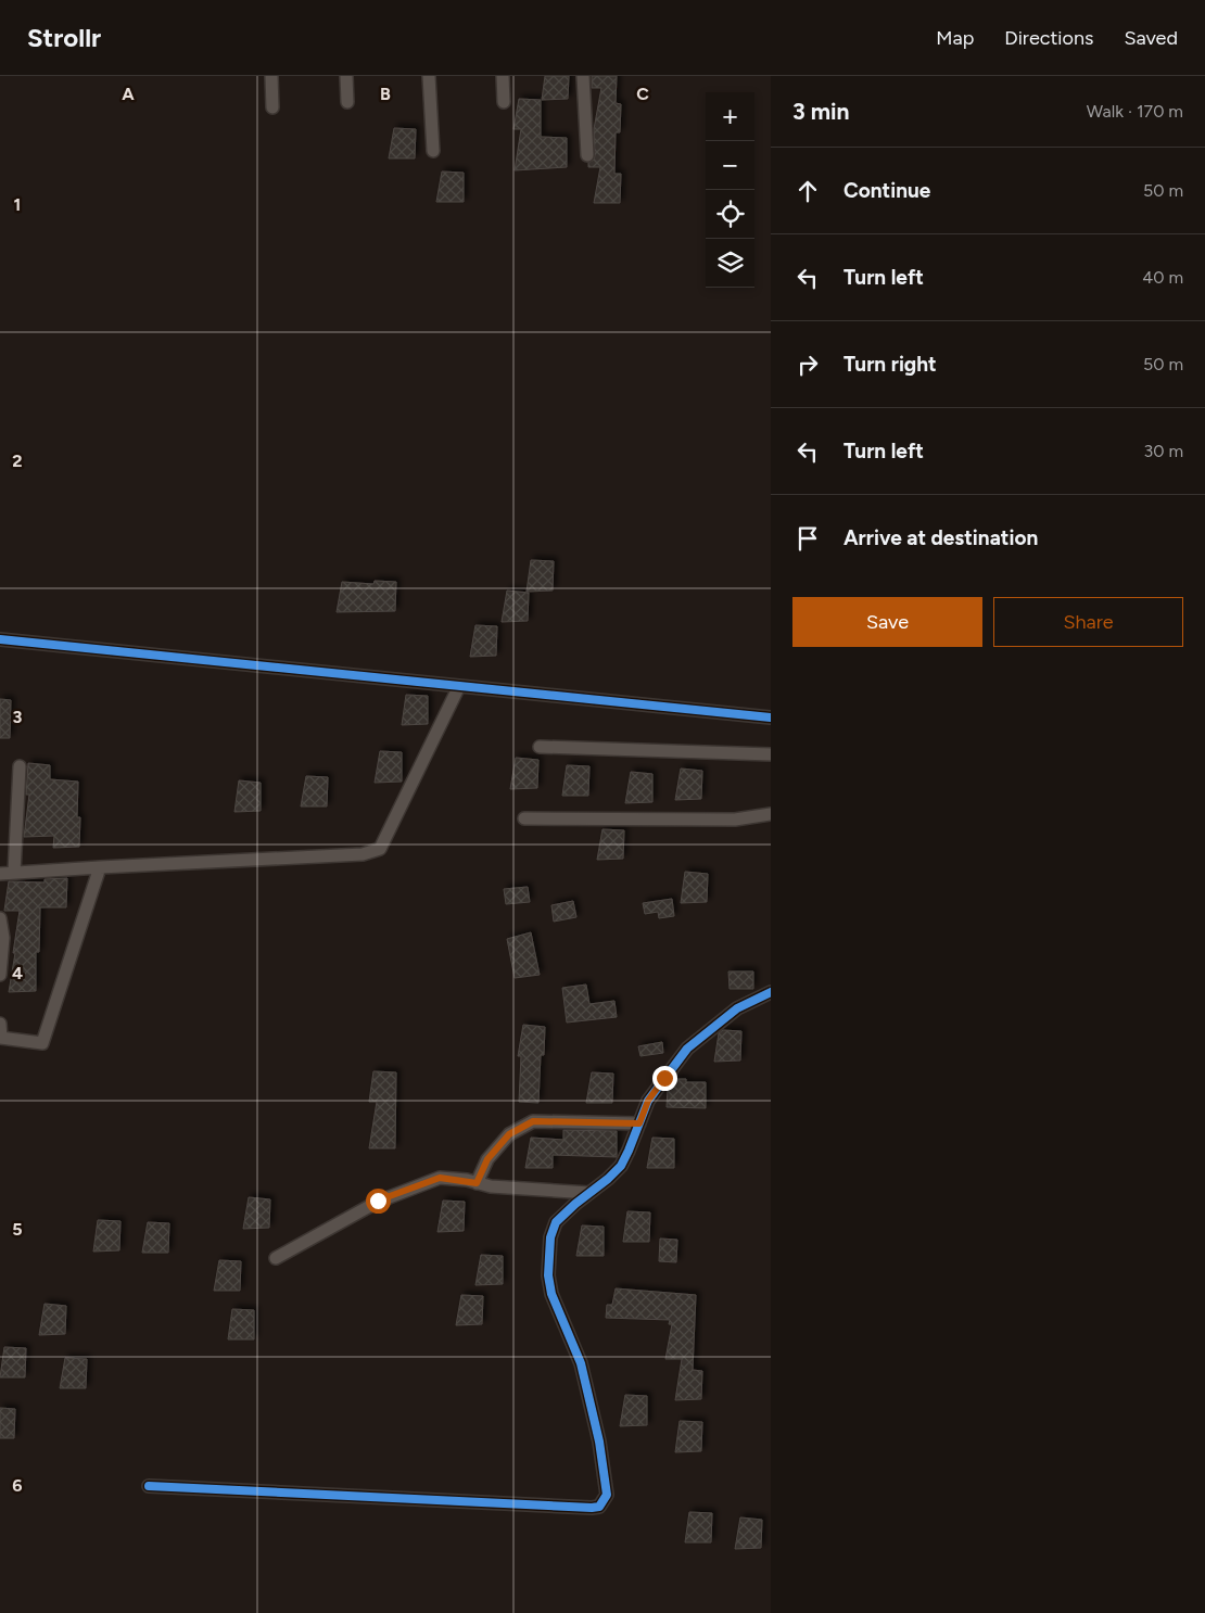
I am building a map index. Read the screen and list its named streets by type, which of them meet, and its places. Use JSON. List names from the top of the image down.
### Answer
{
  "page": {
    "header": "Strollr",
    "nav": ["Map", "Directions", "Saved"],
    "heading": ["3 min", "Walk · 170 m"],
    "map_buttons": ["+", "−"],
    "list": [
      ["Continue", "50 m"],
      ["Turn left", "40 m"],
      ["Turn right", "50 m"],
      ["Turn left", "30 m"],
      "Arrive at destination"
    ],
    "buttons": ["Save", "Share"]
  },
  "grid": {
    "columns": ["A", "B", "C"],
    "rows": [
      "1",
      "2",
      "3",
      "4",
      "5",
      "6"
    ]
  }
}
